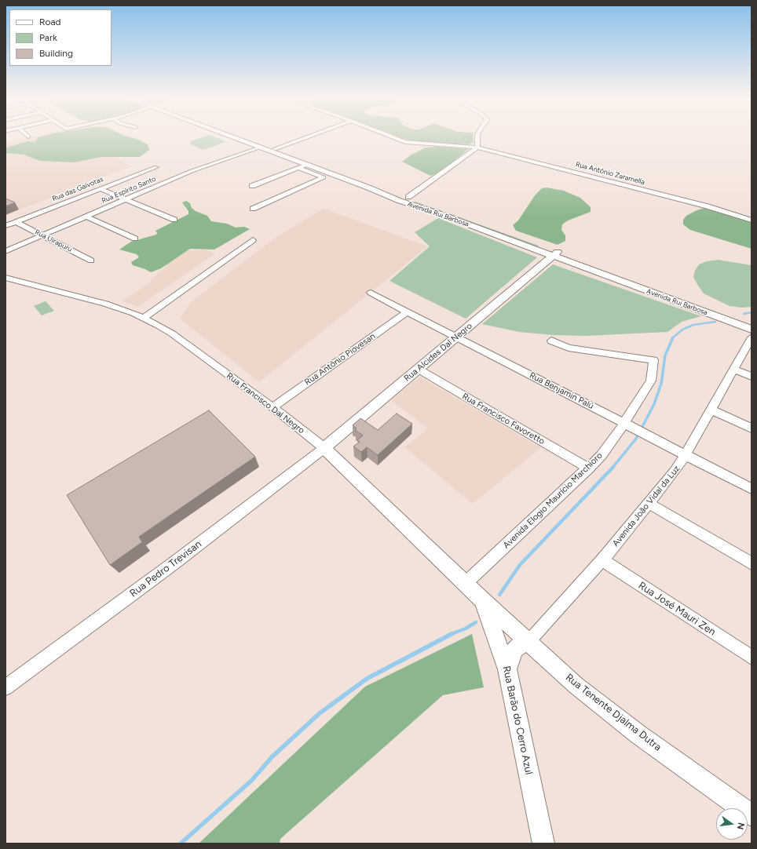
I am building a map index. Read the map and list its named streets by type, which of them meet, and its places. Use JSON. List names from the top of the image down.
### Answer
{
  "streets": {
    "main road": [
      "Avenida Rui Barbosa",
      "Rua Alcides Dal Negro",
      "Rua Francisco Dal Negro",
      "Rua Tenente Djalma Dutra",
      "Rua Barão do Cerro Azul"
    ],
    "street": [
      "Rua Antônio Zaramella",
      "Rua das Gaivotas",
      "Rua Espírito Santo",
      "Rua Uirapuru",
      "Rua Antônio Piovesan",
      "Rua Benjamin Palú",
      "Rua Francisco Favoretto",
      "Avenida Elogio Maurício Marchioro",
      "Avenida João Vidal da Luz",
      "Rua Pedro Trevisan",
      "Rua José Mauri Zen"
    ]
  },
  "crossings": [
    ["Rua das Gaivotas", "Rua Uirapuru"],
    ["Rua Espírito Santo", "Avenida Rui Barbosa"],
    ["Rua Espírito Santo", "Rua Uirapuru"],
    ["Avenida Rui Barbosa", "Rua Alcides Dal Negro"],
    ["Rua Alcides Dal Negro", "Rua Benjamin Palú"],
    ["Rua Alcides Dal Negro", "Rua Francisco Dal Negro"],
    ["Rua Alcides Dal Negro", "Rua Francisco Favoretto"],
    ["Rua Alcides Dal Negro", "Rua Pedro Trevisan"],
    ["Rua Antônio Piovesan", "Rua Benjamin Palú"],
    ["Rua Antônio Piovesan", "Rua Francisco Dal Negro"],
    ["Rua Benjamin Palú", "Avenida Elogio Maurício Marchioro"],
    ["Rua Benjamin Palú", "Avenida João Vidal da Luz"],
    ["Rua Francisco Dal Negro", "Avenida Elogio Maurício Marchioro"],
    ["Rua Francisco Dal Negro", "Rua Pedro Trevisan"],
    ["Rua Francisco Dal Negro", "Rua Tenente Djalma Dutra"],
    ["Rua Francisco Dal Negro", "Rua Barão do Cerro Azul"],
    ["Rua Francisco Favoretto", "Avenida Elogio Maurício Marchioro"],
    ["Avenida João Vidal da Luz", "Rua José Mauri Zen"],
    ["Avenida João Vidal da Luz", "Rua Tenente Djalma Dutra"],
    ["Rua Tenente Djalma Dutra", "Rua Barão do Cerro Azul"]
  ],
  "legend": ["Road", "Park", "Building"],
  "north": "right"
}
